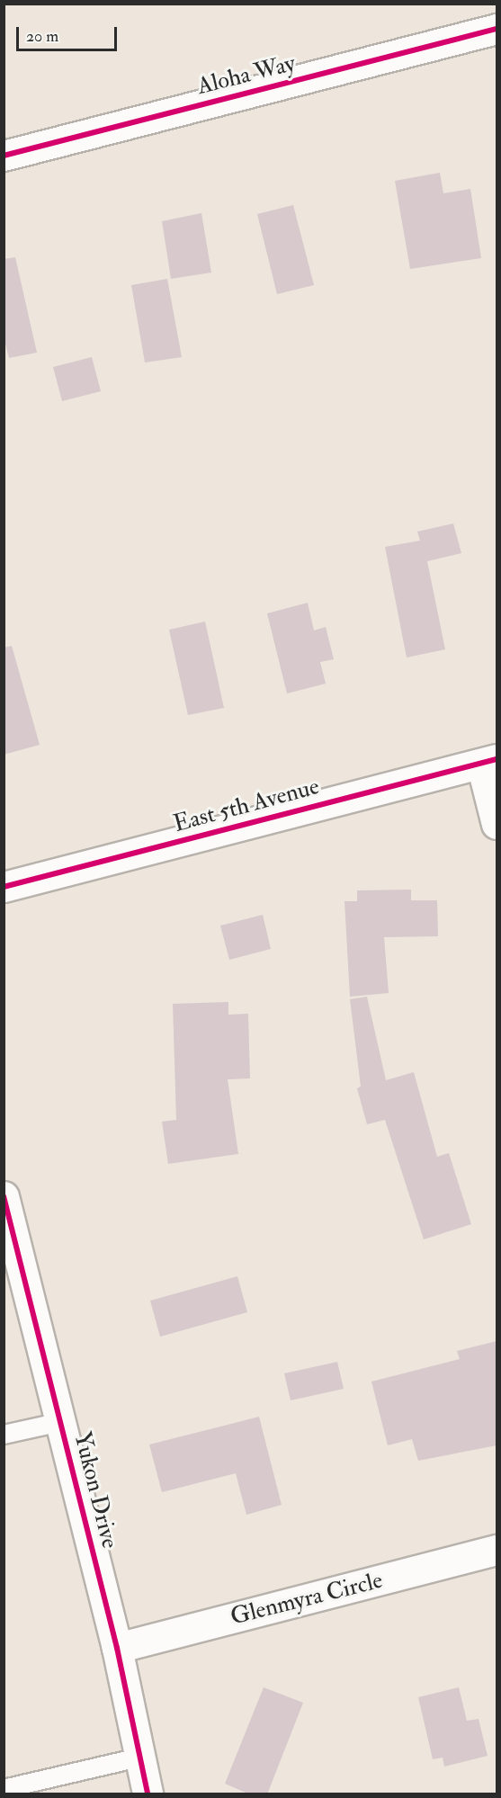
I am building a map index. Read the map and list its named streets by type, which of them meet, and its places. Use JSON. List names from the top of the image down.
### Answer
{
  "streets": {
    "street": [
      "Aloha Way",
      "East 5th Avenue",
      "Yukon Drive",
      "Glenmyra Circle"
    ]
  },
  "crossings": [
    ["Yukon Drive", "Glenmyra Circle"]
  ],
  "scale_bar": "20 m"
}
